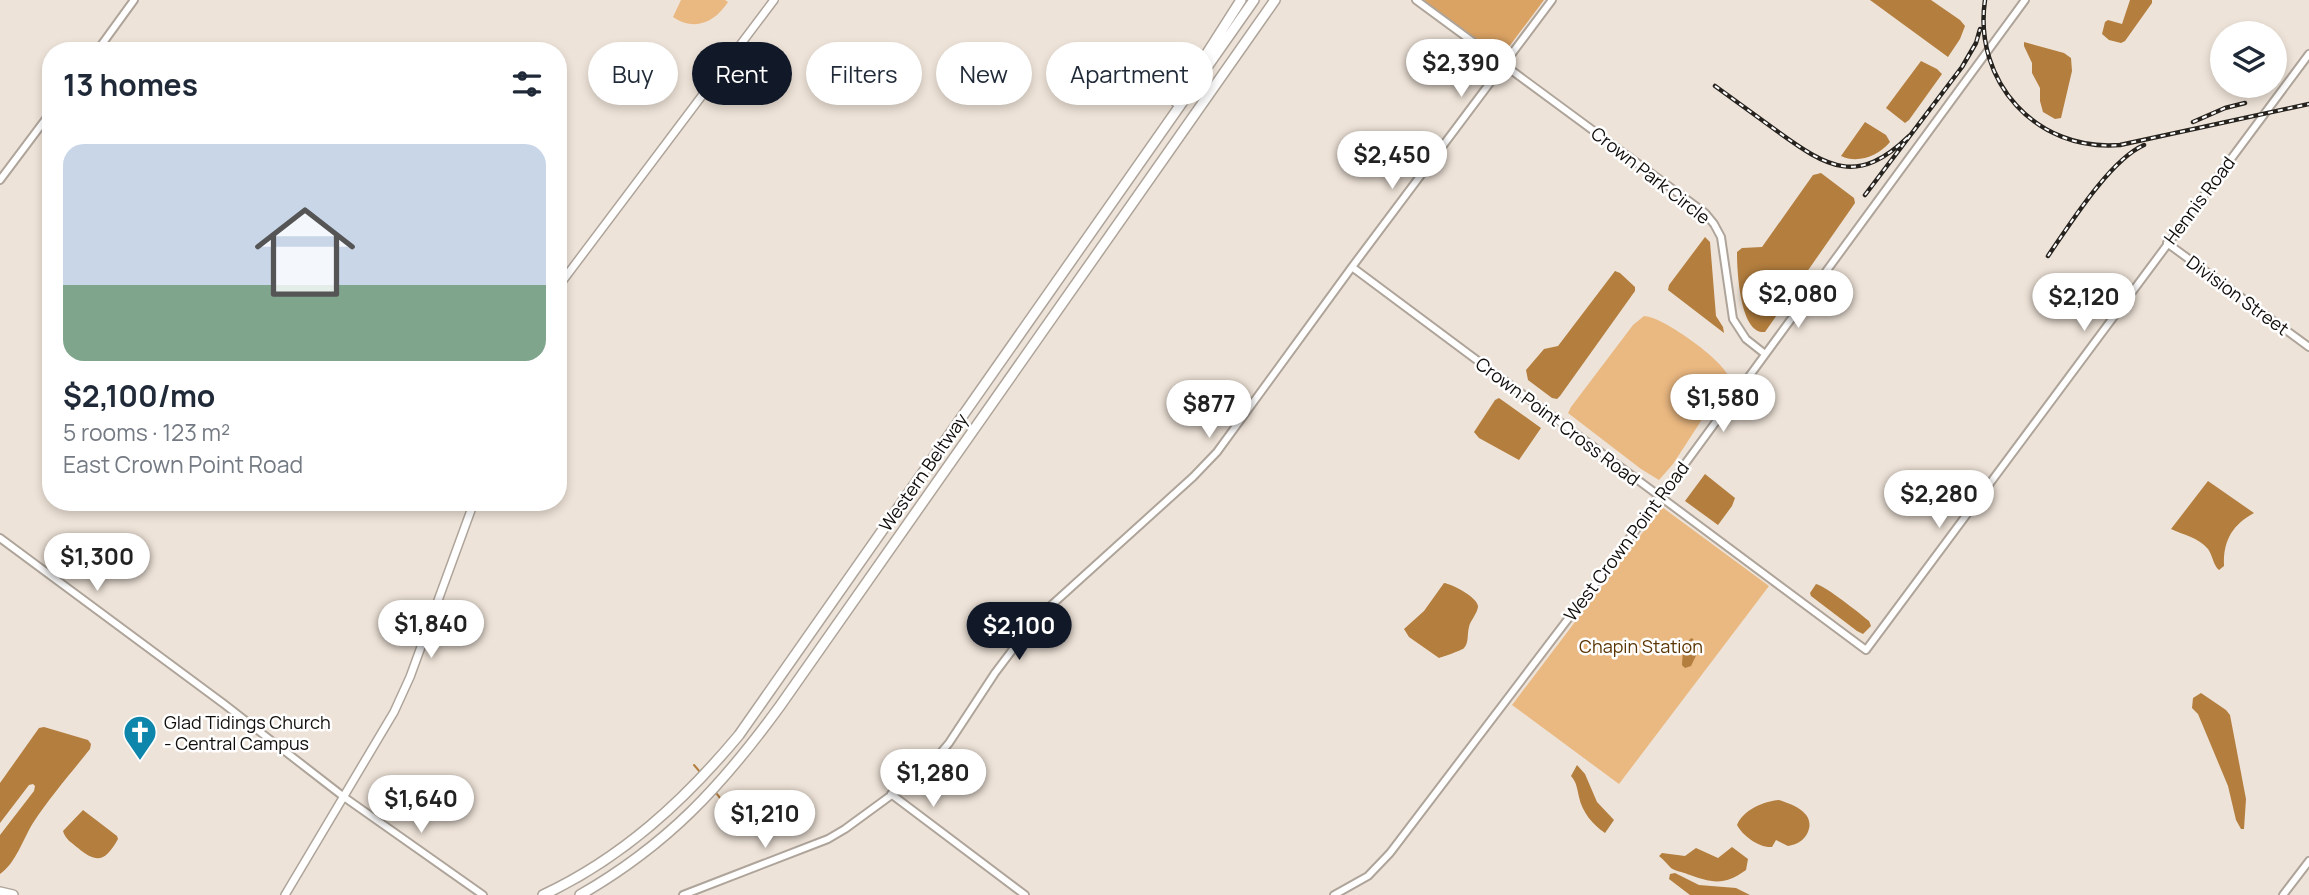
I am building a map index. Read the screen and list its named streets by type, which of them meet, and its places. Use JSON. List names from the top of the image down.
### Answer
{
  "streets": {
    "highway": ["Western Beltway"],
    "street": [
      "Crown Park Circle",
      "Hennis Road",
      "Division Street",
      "Crown Point Cross Road",
      "West Crown Point Road"
    ]
  },
  "crossings": [
    ["Crown Park Circle", "West Crown Point Road"],
    ["Hennis Road", "Division Street"],
    ["Hennis Road", "Crown Point Cross Road"],
    ["Crown Point Cross Road", "West Crown Point Road"]
  ],
  "parks": ["Chapin Station"],
  "places": {
    "church": ["Glad Tidings Church - Central Campus"]
  },
  "page": {
    "price": [
      "$2,390",
      "$2,450",
      "$2,080",
      "$2,120",
      "$1,580",
      "$877",
      "$2,280",
      "$1,300",
      "$1,840",
      "$2,100",
      "$1,280",
      "$1,640",
      "$1,210"
    ],
    "chip": [
      "Buy",
      "Rent",
      "Filters",
      "New",
      "Apartment"
    ],
    "heading": "13 homes",
    "list": [
      {
        "name": "$2,100/mo",
        "note": "5 rooms · 123 m² · East Crown Point Road"
      }
    ]
  }
}
